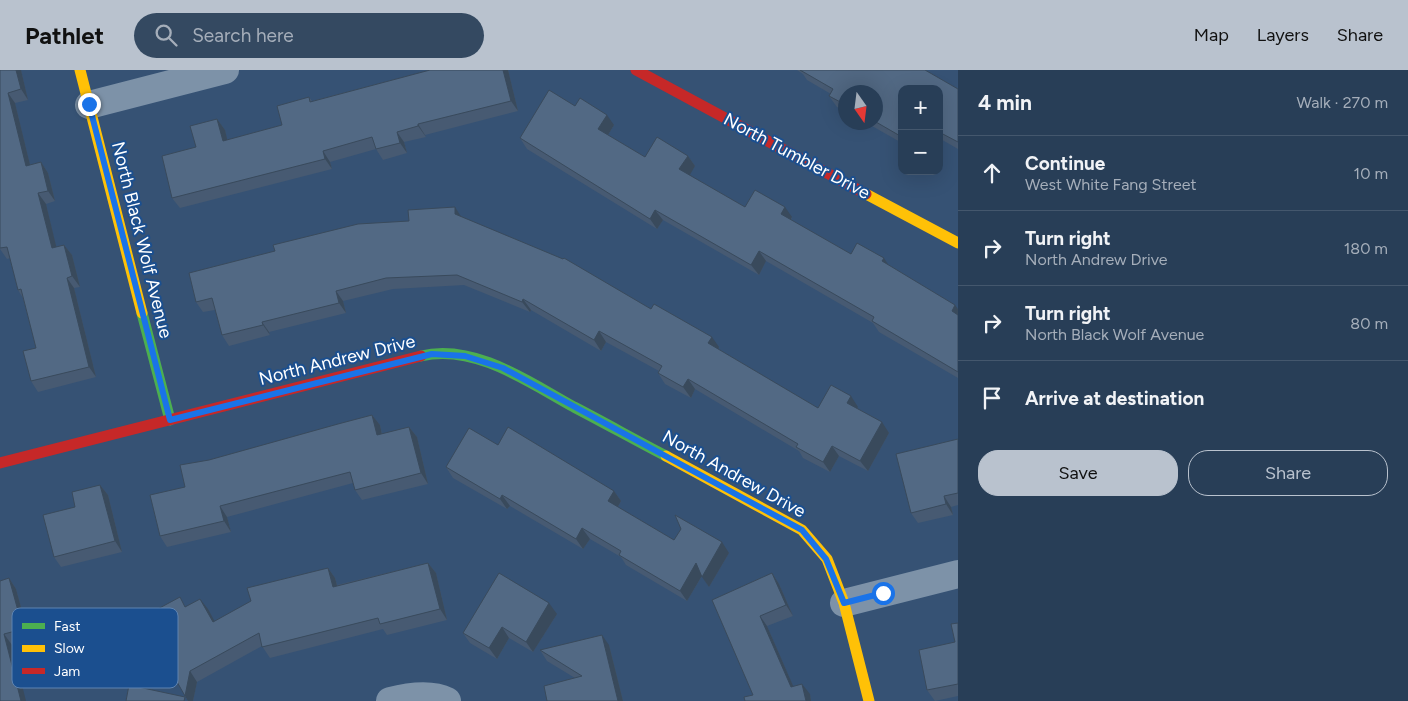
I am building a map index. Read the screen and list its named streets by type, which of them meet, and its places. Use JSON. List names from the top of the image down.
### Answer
{
  "streets": {
    "street": ["North Tumbler Drive", "North Black Wolf Avenue", "North Andrew Drive"]
  },
  "crossings": [
    ["North Black Wolf Avenue", "North Andrew Drive"]
  ],
  "legend": ["Fast", "Slow", "Jam"],
  "north": "bottom",
  "page": {
    "header": "Pathlet",
    "search": "Search here",
    "nav": ["Map", "Layers", "Share"],
    "heading": ["4 min", "Walk · 270 m"],
    "map_buttons": ["+", "−"],
    "list": [
      ["Continue", "West White Fang Street", "10 m"],
      ["Turn right", "North Andrew Drive", "180 m"],
      ["Turn right", "North Black Wolf Avenue", "80 m"],
      "Arrive at destination"
    ],
    "buttons": ["Save", "Share"]
  }
}
